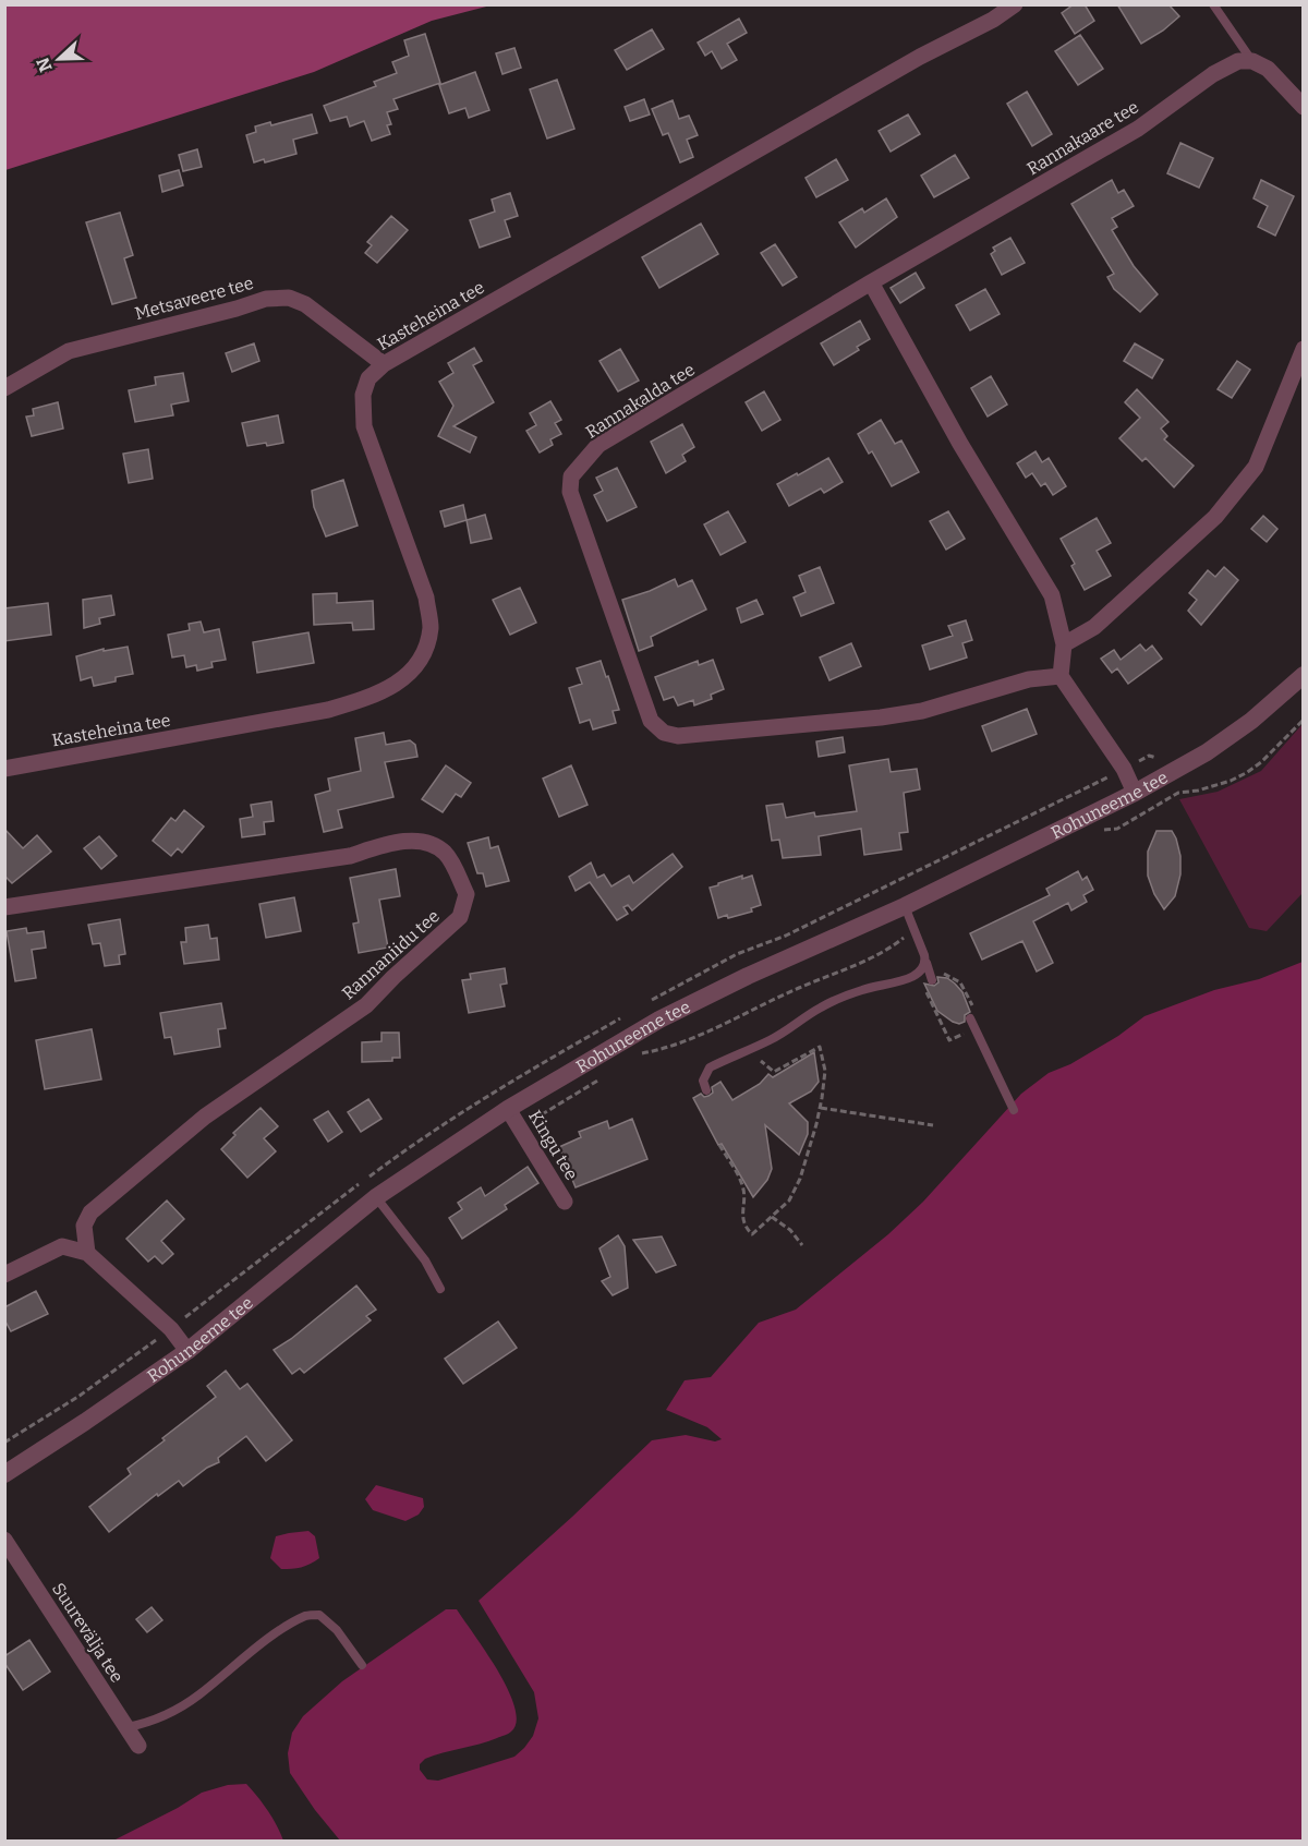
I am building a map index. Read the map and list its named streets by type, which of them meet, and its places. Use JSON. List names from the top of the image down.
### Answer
{
  "streets": {
    "street": [
      "Rannakaare tee",
      "Metsaveere tee",
      "Kasteheina tee",
      "Rannakalda tee",
      "Rohuneeme tee",
      "Rannaniidu tee",
      "Kingu tee",
      "Suurevälja tee"
    ]
  },
  "crossings": [
    ["Rannakaare tee", "Rannakalda tee"],
    ["Metsaveere tee", "Kasteheina tee"],
    ["Rohuneeme tee", "Kingu tee"]
  ],
  "north": "left"
}
